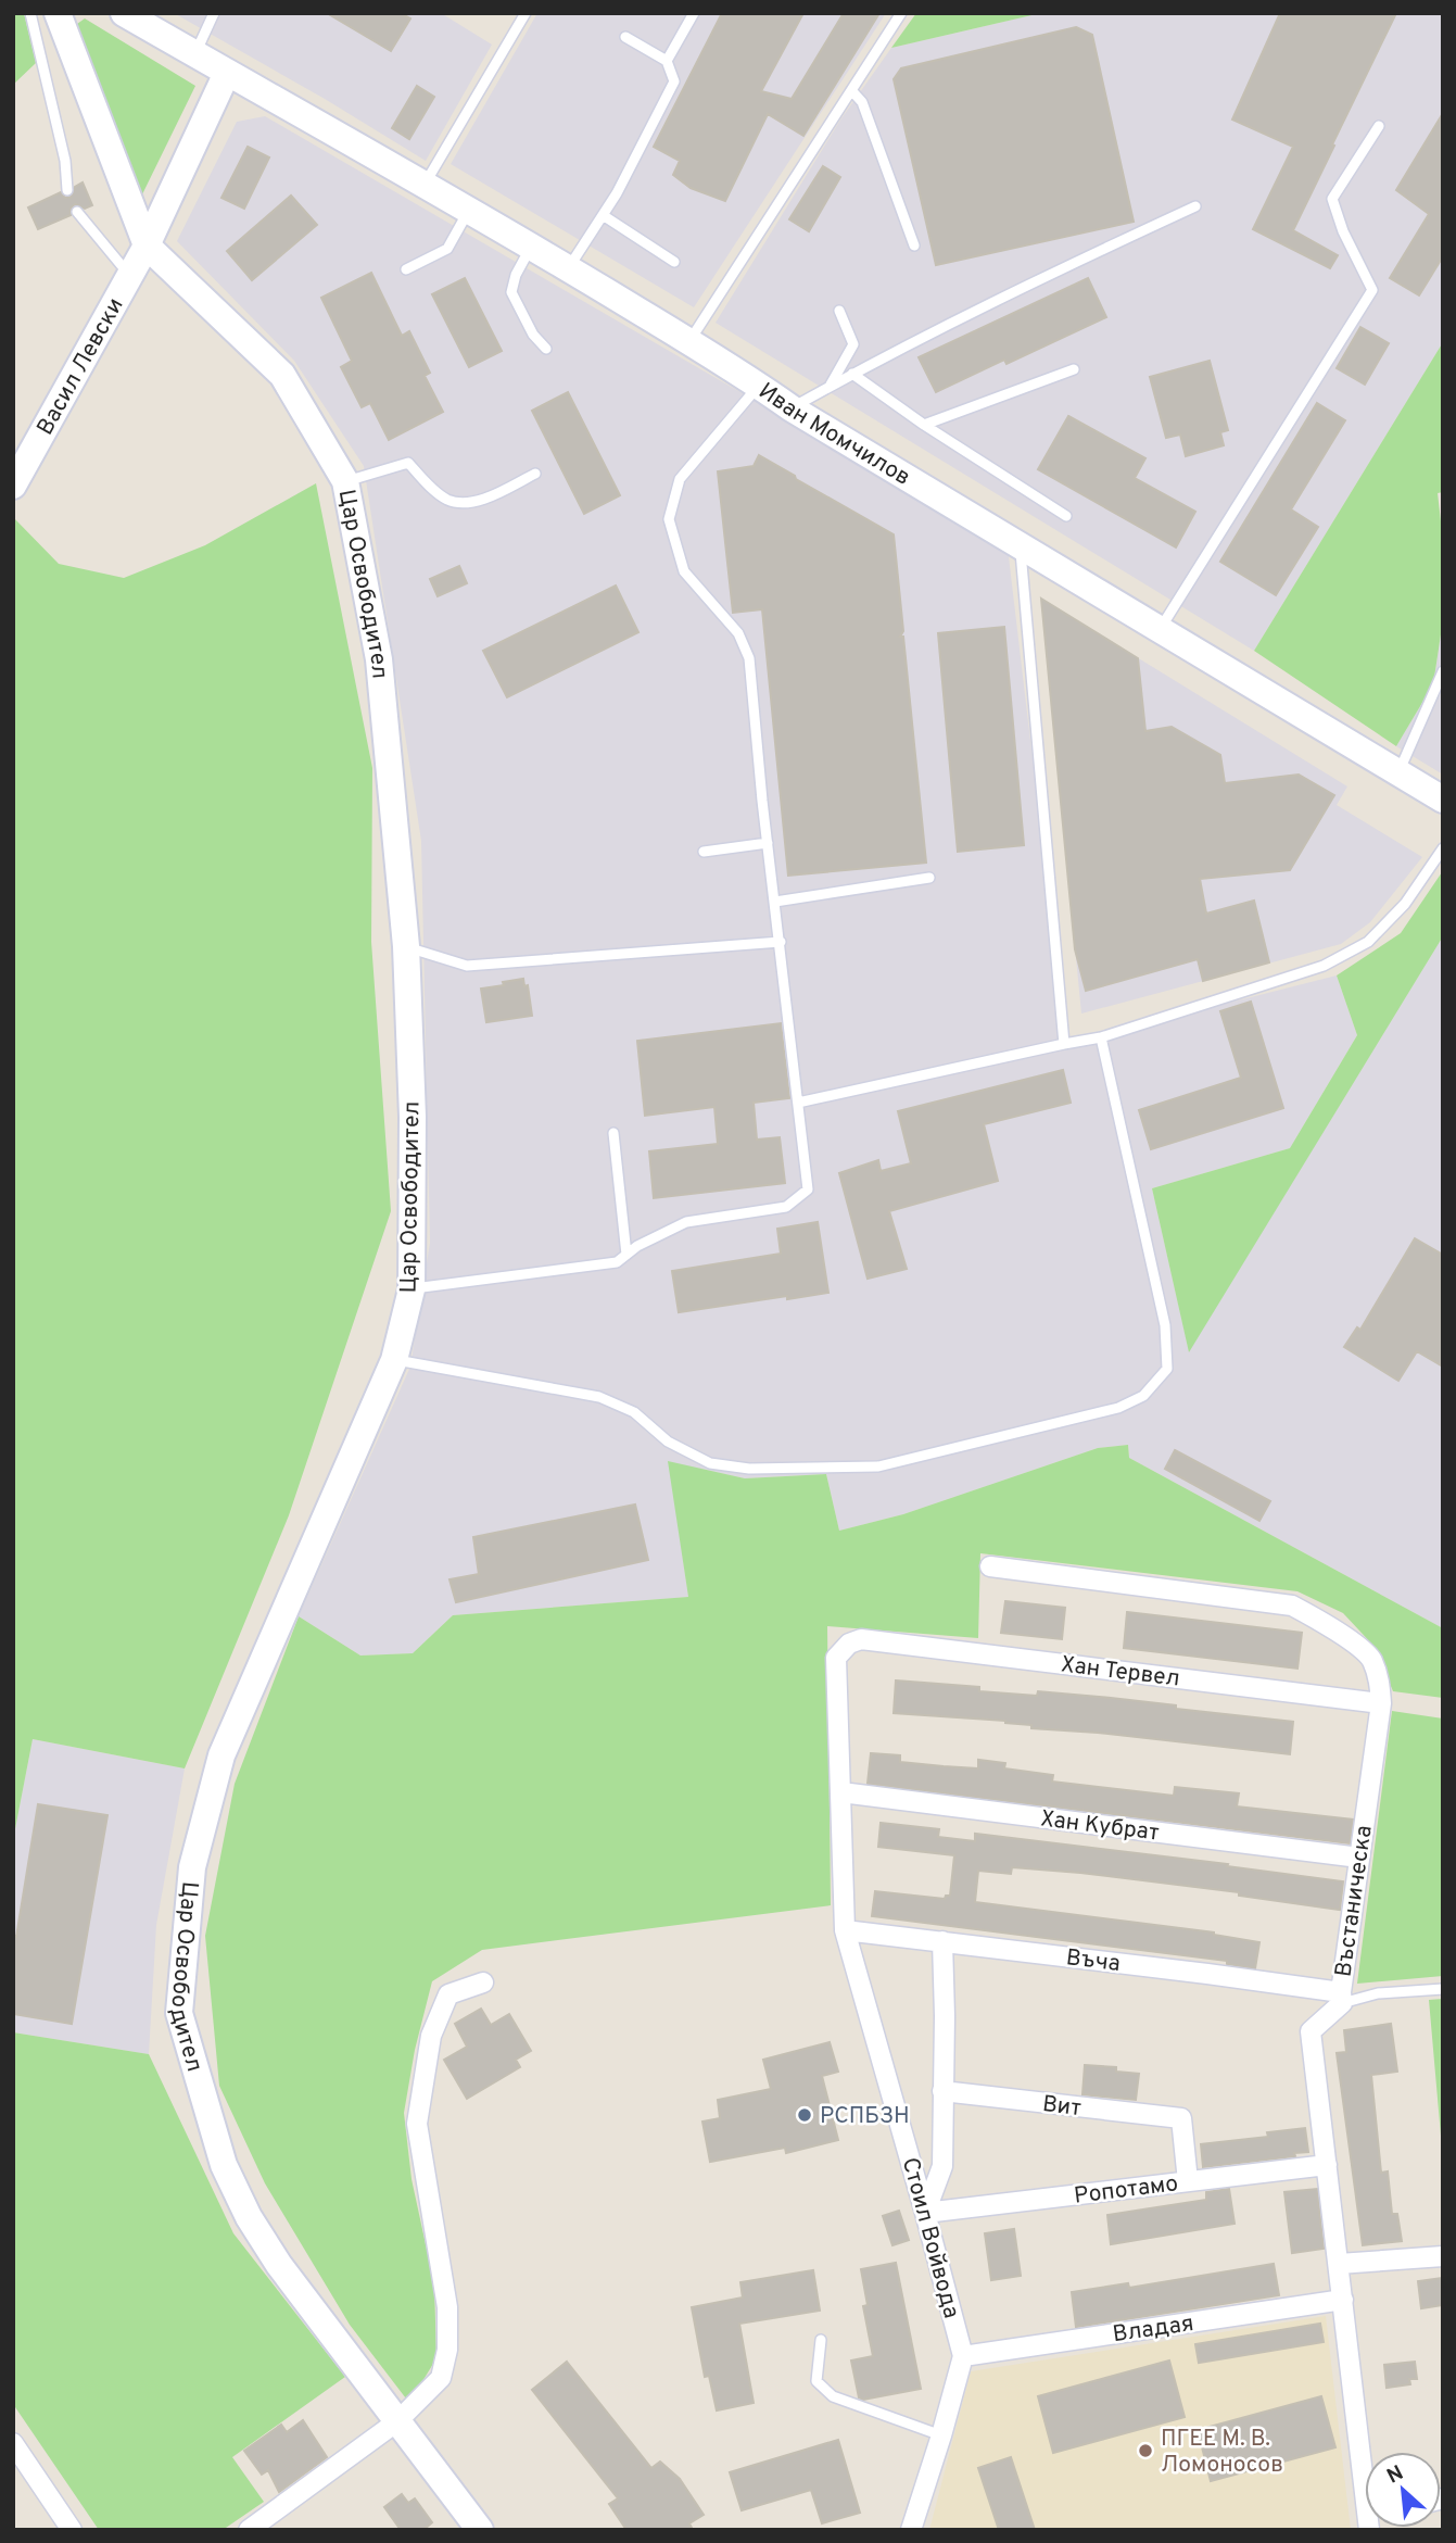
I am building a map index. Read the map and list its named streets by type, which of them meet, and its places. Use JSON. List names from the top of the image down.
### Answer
{
  "streets": {
    "main road": ["Васил Левски", "Иван Момчилов", "Цар Освободител"],
    "street": [
      "Хан Тервел",
      "Хан Кубрат",
      "Въстаническа",
      "Въча",
      "Вит",
      "Ропотамо",
      "Стоил Войвода",
      "Владая"
    ]
  },
  "crossings": [
    ["Васил Левски", "Иван Момчилов"],
    ["Васил Левски", "Цар Освободител"],
    ["Хан Тервел", "Въстаническа"],
    ["Хан Тервел", "Стоил Войвода"],
    ["Хан Кубрат", "Въстаническа"],
    ["Хан Кубрат", "Стоил Войвода"],
    ["Въстаническа", "Въча"],
    ["Въстаническа", "Ропотамо"],
    ["Въстаническа", "Владая"],
    ["Въча", "Стоил Войвода"],
    ["Вит", "Ропотамо"],
    ["Ропотамо", "Стоил Войвода"],
    ["Стоил Войвода", "Владая"]
  ],
  "places": ["РСПБЗН", "ПГЕЕ М. В. Ломоносов"],
  "north": "top left"
}
